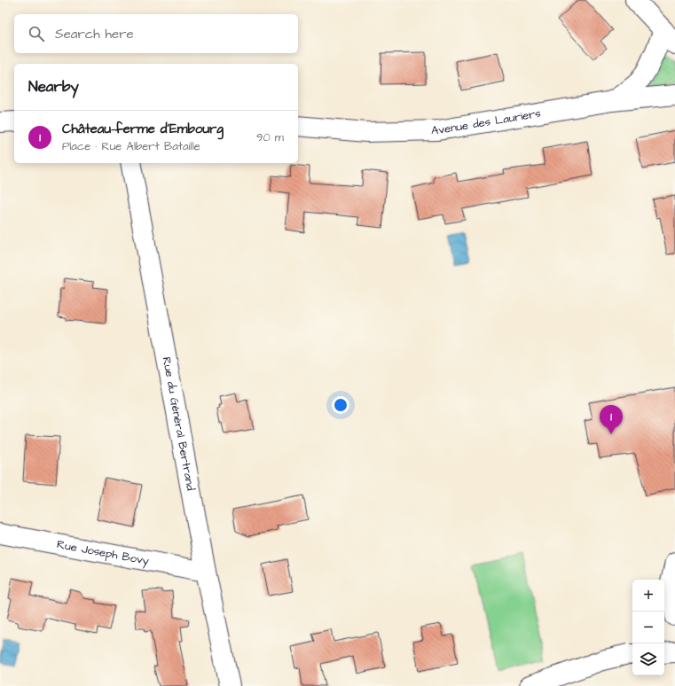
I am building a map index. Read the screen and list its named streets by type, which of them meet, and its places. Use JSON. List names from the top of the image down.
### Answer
{
  "streets": {
    "street": ["Avenue des Lauriers", "Rue du Général Bertrand", "Rue Joseph Bovy"]
  },
  "crossings": [
    ["Rue du Général Bertrand", "Rue Joseph Bovy"]
  ],
  "page": {
    "search": "Search here",
    "heading": "Nearby",
    "list": [
      {
        "mark": "1",
        "name": "Château-ferme d'Embourg",
        "note": "Place · Rue Albert Bataille",
        "value": "90 m"
      }
    ],
    "pins": "1",
    "map_buttons": ["+", "−"]
  }
}
